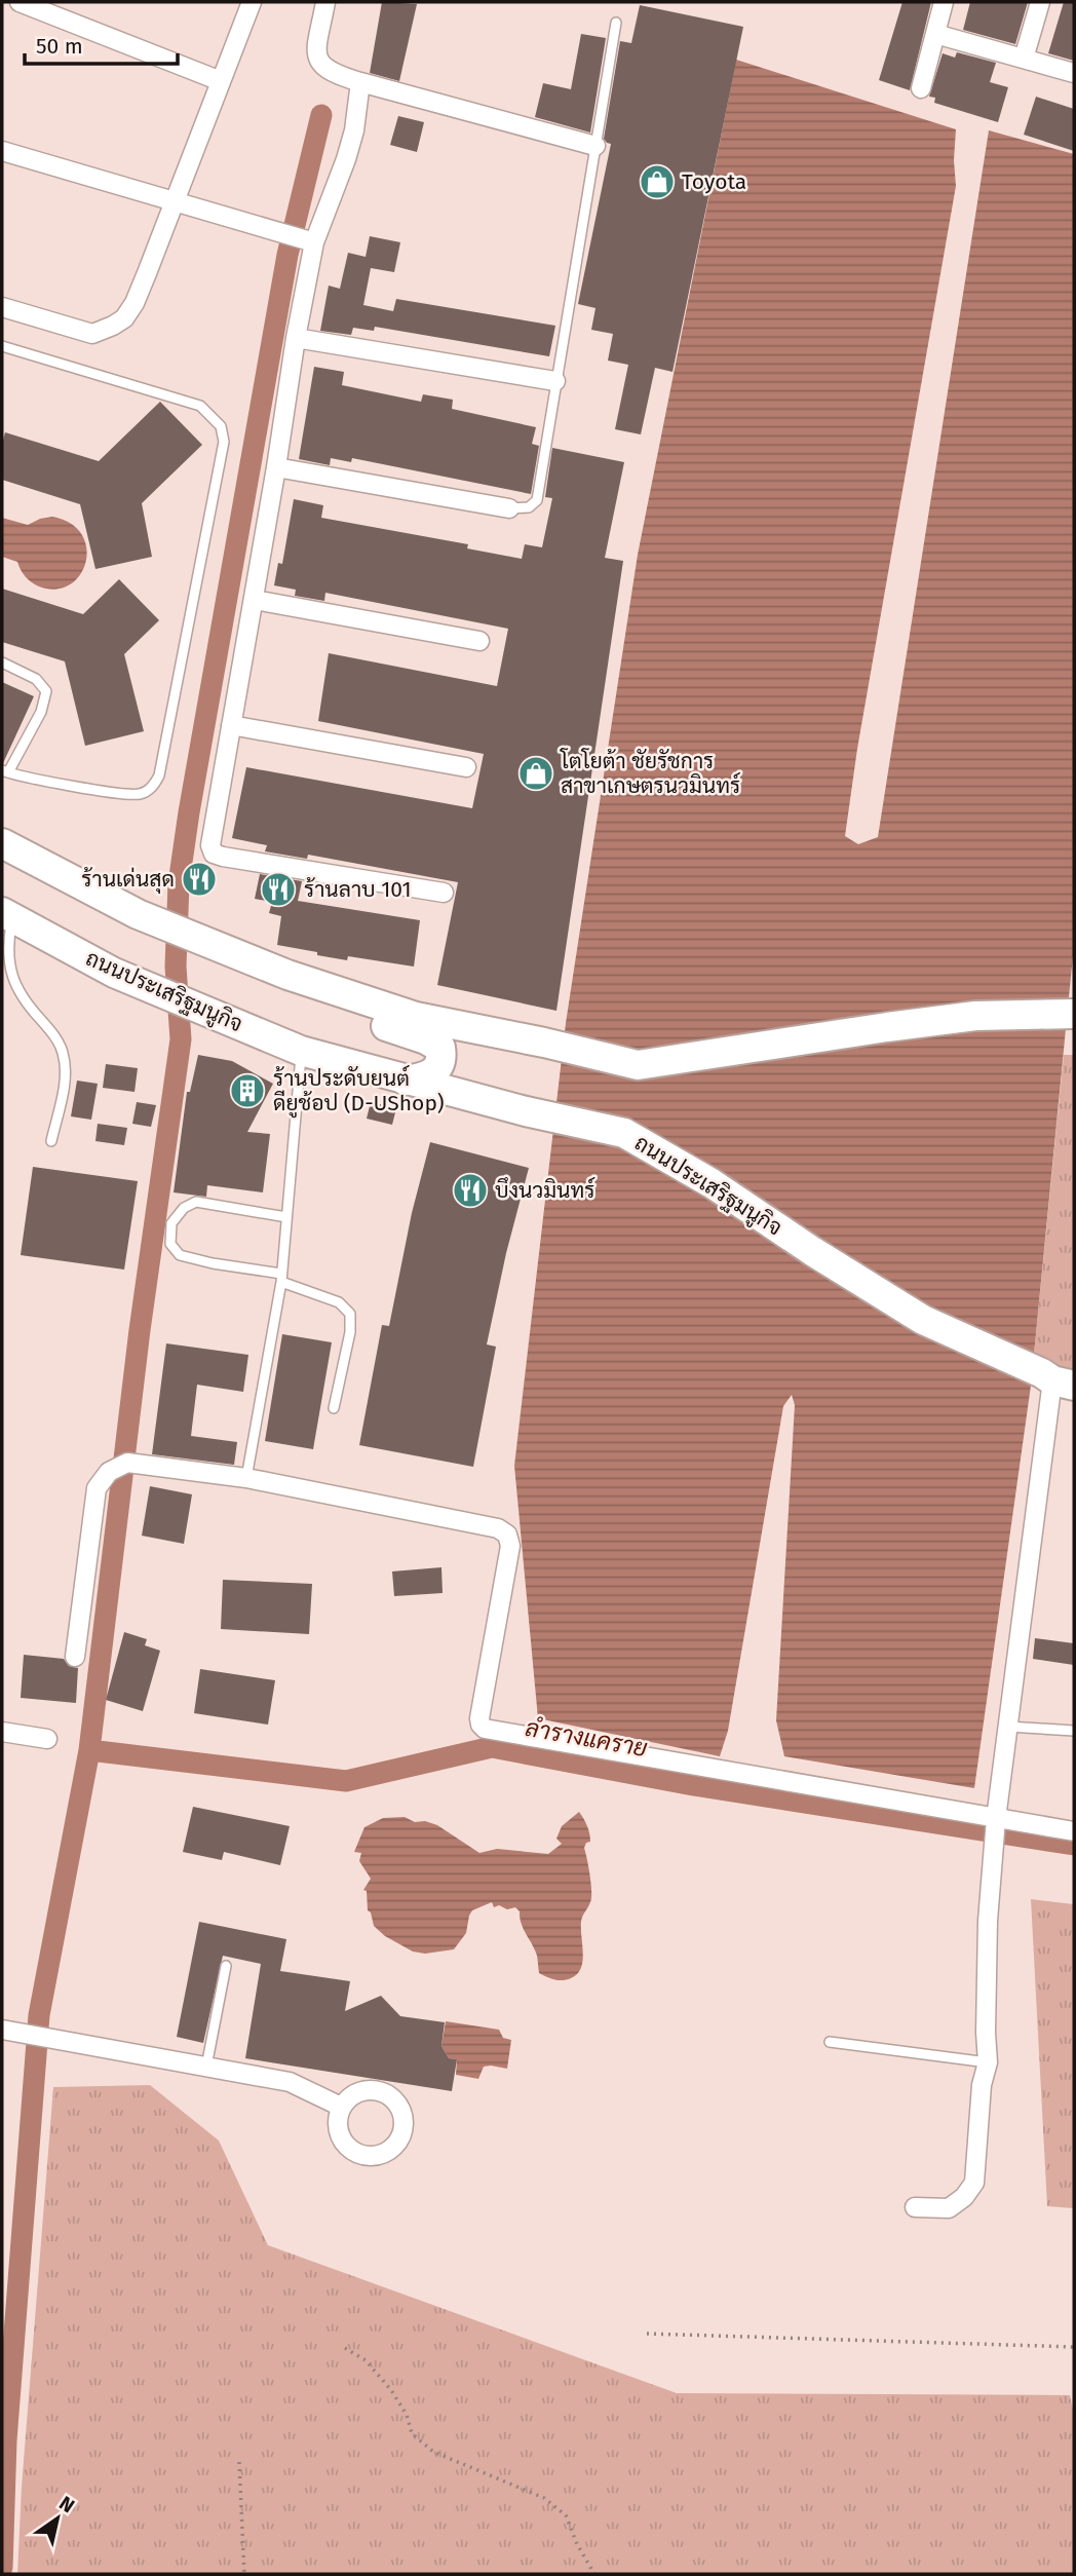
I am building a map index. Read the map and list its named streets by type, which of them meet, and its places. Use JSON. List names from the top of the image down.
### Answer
{
  "streets": {
    "main road": ["ถนนประเสริฐมนูกิจ"]
  },
  "water": ["ลำรางแคราย"],
  "places": {
    "shop": ["Toyota", "โตโยต้า ชัยรัชการ สาขาเกษตรนวมินทร์"],
    "restaurant": ["ร้านเด่นสุด", "ร้านลาบ 101", "บึงนวมินทร์"],
    "building": ["ร้านประดับยนต์ ดียูช้อป (D-UShop)"]
  },
  "scale_bar": "50 m",
  "north": "top right"
}
